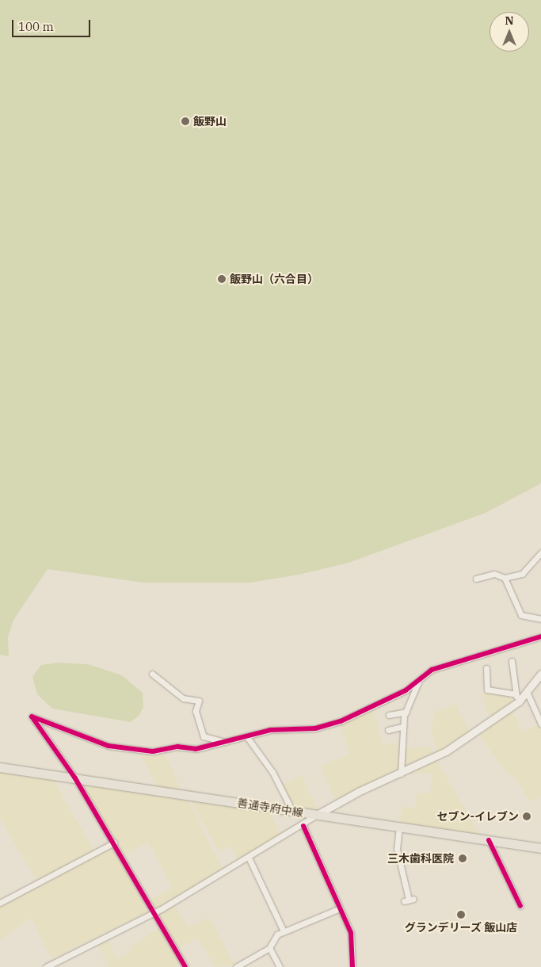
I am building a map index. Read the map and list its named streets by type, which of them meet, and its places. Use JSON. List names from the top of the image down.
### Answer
{
  "streets": {
    "main road": ["善通寺府中線"]
  },
  "places": [
    "飯野山",
    "飯野山（六合目）",
    "セブン-イレブン",
    "三木歯科医院",
    "グランデリーズ 飯山店"
  ],
  "scale_bar": "100 m",
  "north": "top"
}
